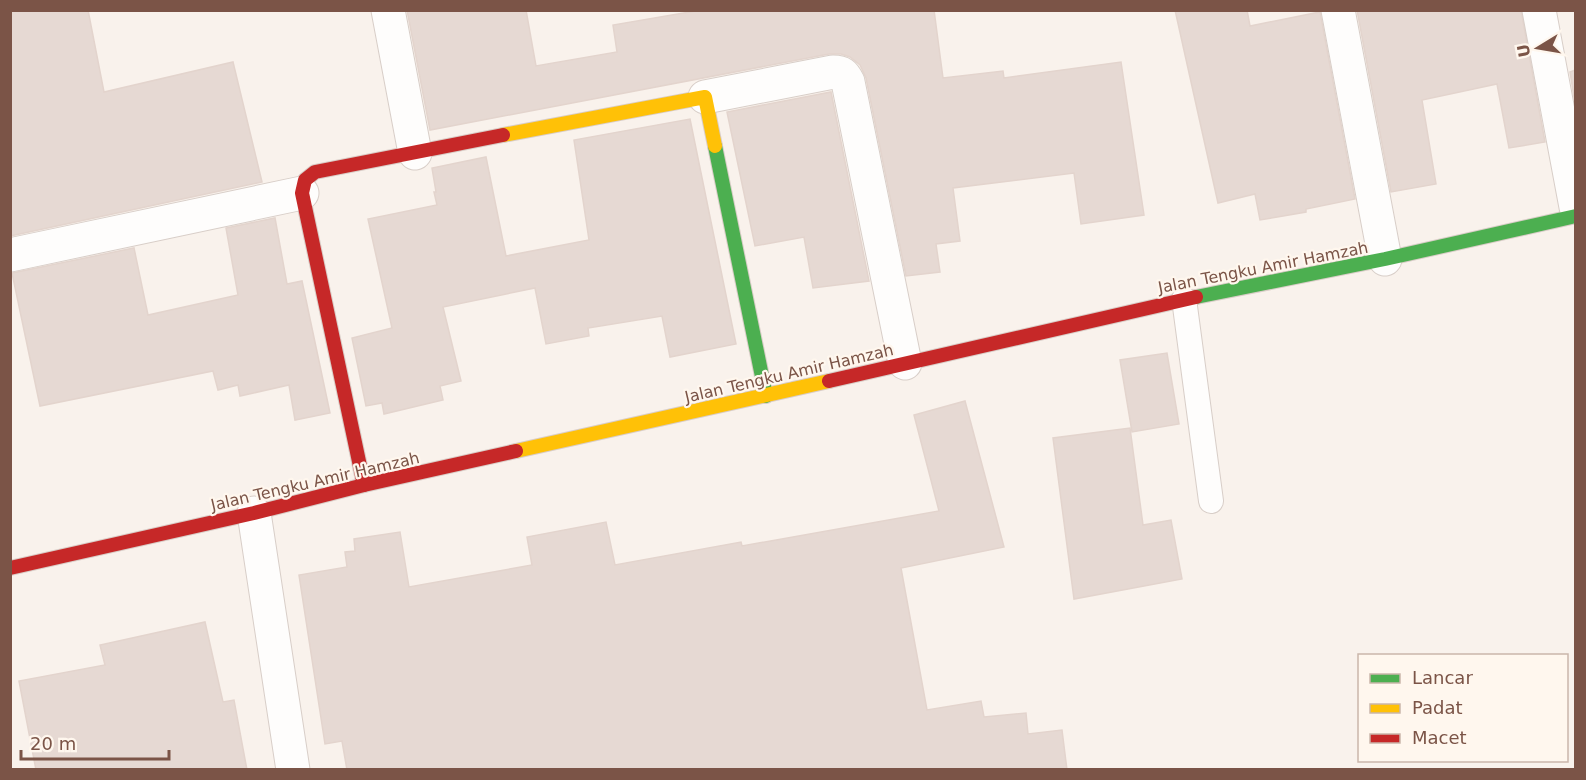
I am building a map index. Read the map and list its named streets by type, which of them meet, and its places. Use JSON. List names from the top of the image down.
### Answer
{
  "streets": {
    "main road": ["Jalan Tengku Amir Hamzah"]
  },
  "legend": ["Lancar", "Padat", "Macet"],
  "scale_bar": "20 m",
  "north": "left"
}
